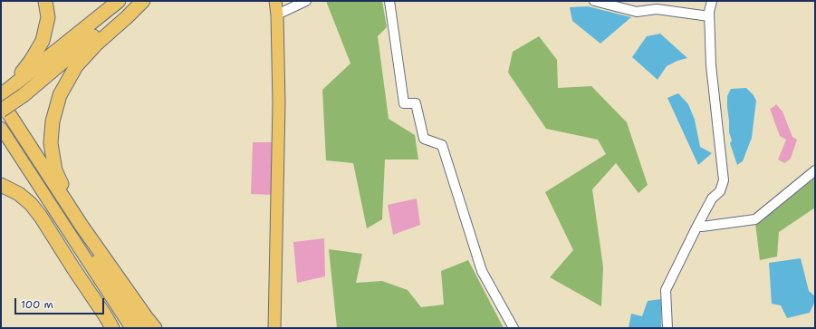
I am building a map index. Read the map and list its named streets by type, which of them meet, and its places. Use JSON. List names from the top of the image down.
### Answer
{
  "scale_bar": "100 m"
}
